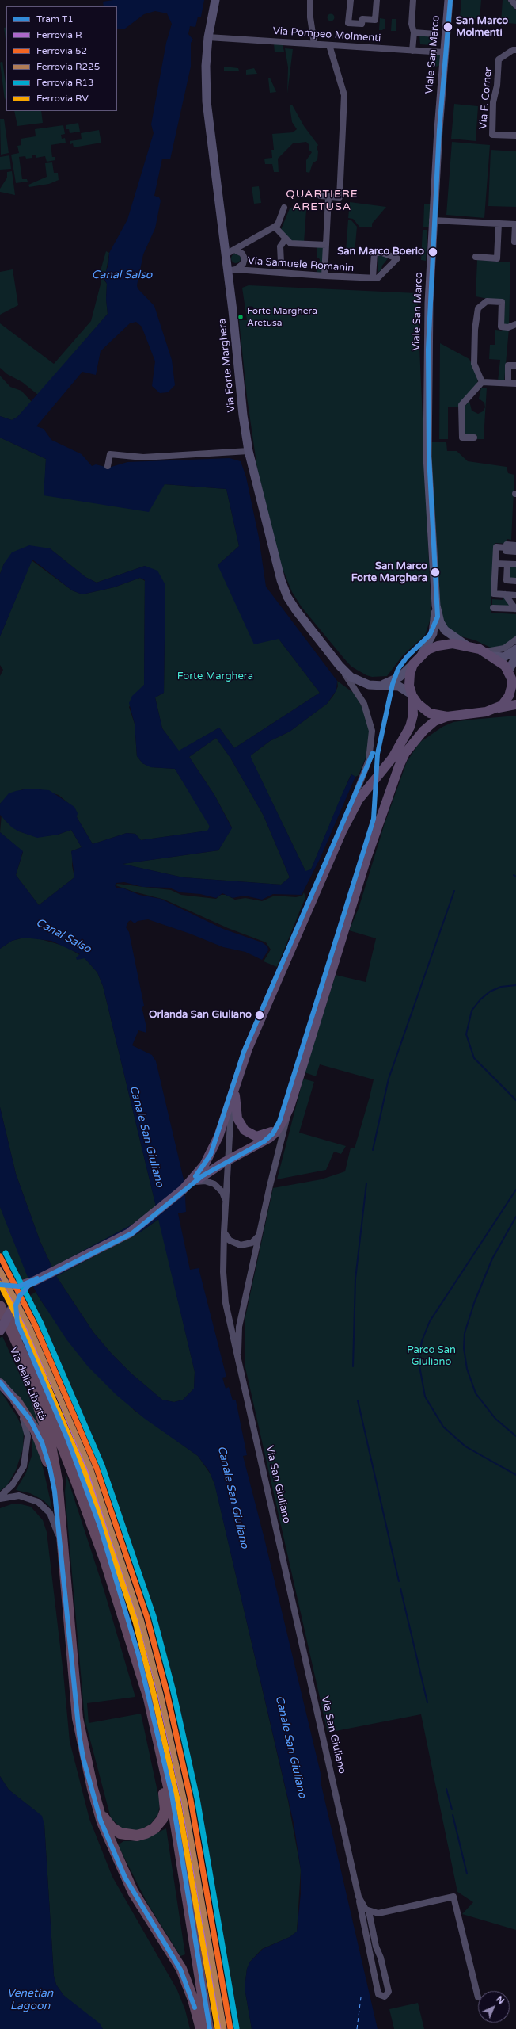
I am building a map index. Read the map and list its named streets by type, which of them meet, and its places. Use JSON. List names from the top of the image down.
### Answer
{
  "streets": {
    "highway": ["Via della Libertà"],
    "main road": ["Via San Giuliano"],
    "street": [
      "Via Pompeo Molmenti",
      "Viale San Marco",
      "Via F. Corner",
      "Via Samuele Romanin",
      "Via Forte Marghera"
    ]
  },
  "crossings": [
    ["Via Pompeo Molmenti", "Viale San Marco"],
    ["Via Pompeo Molmenti", "Via Forte Marghera"],
    ["Viale San Marco", "Via Forte Marghera"],
    ["Viale San Marco", "Via San Giuliano"],
    ["Via Samuele Romanin", "Via Forte Marghera"],
    ["Via Forte Marghera", "Via San Giuliano"]
  ],
  "districts": ["QUARTIERE ARETUSA"],
  "water": ["Canal Salso", "Canale San Giuliano", "Venetian Lagoon"],
  "parks": ["Forte Marghera", "Parco San Giuliano"],
  "places": [
    "San Marco Molmenti",
    "San Marco Boerio",
    "Forte Marghera Aretusa",
    "San Marco Forte Marghera",
    "Orlanda San Giuliano"
  ],
  "lines": [
    "tram line T1",
    "rail line R13",
    "rail line 52",
    "rail line R",
    "rail line R225",
    "rail line RV"
  ],
  "legend": [
    "Tram T1",
    "Ferrovia R",
    "Ferrovia 52",
    "Ferrovia R225",
    "Ferrovia R13",
    "Ferrovia RV"
  ],
  "north": "top right"
}
